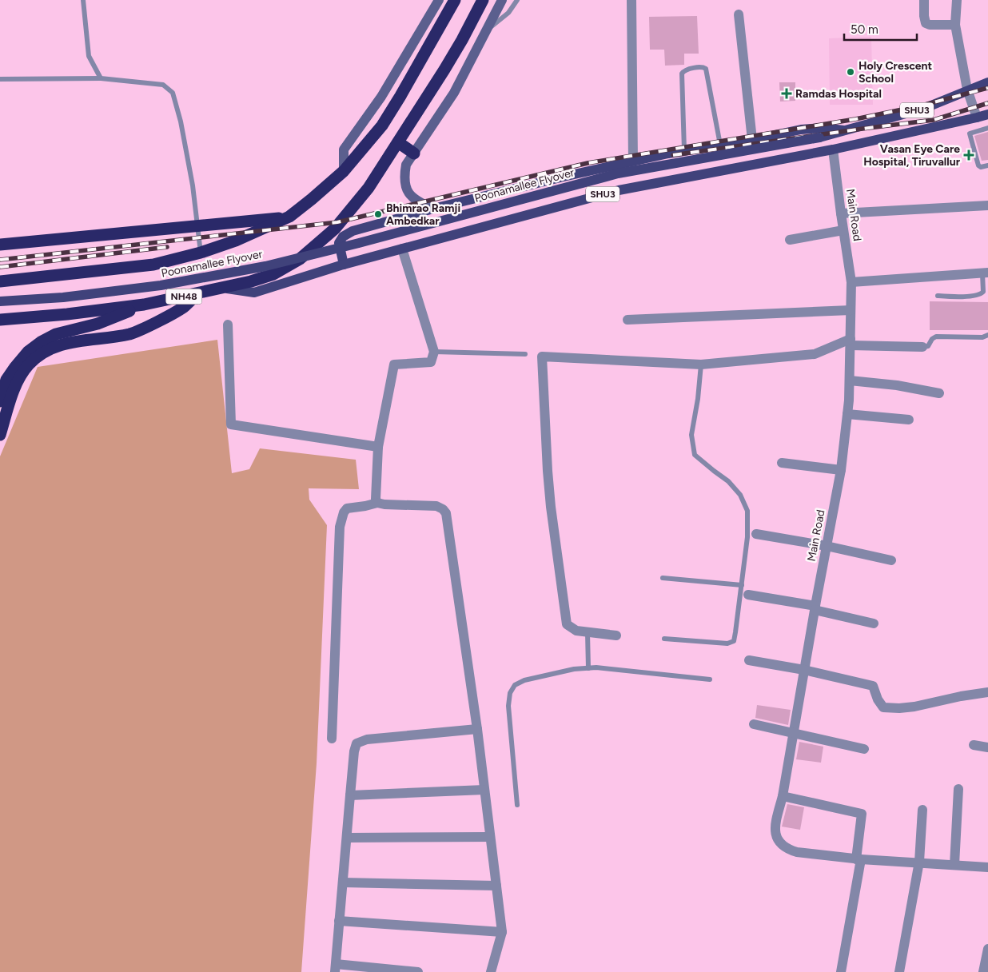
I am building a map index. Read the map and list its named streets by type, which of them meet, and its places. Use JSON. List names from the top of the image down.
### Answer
{
  "streets": {
    "highway": ["NH48"],
    "main road": ["SHU3", "Poonamallee Flyover"],
    "street": ["Main Road"]
  },
  "crossings": [
    ["SHU3", "Poonamallee Flyover"],
    ["SHU3", "Main Road"],
    ["SHU3", "NH48"]
  ],
  "places": {
    "other": ["Holy Crescent School", "Bhimrao Ramji Ambedkar"],
    "health": ["Ramdas Hospital", "Vasan Eye Care Hospital, Tiruvallur"]
  },
  "scale_bar": "50 m"
}
